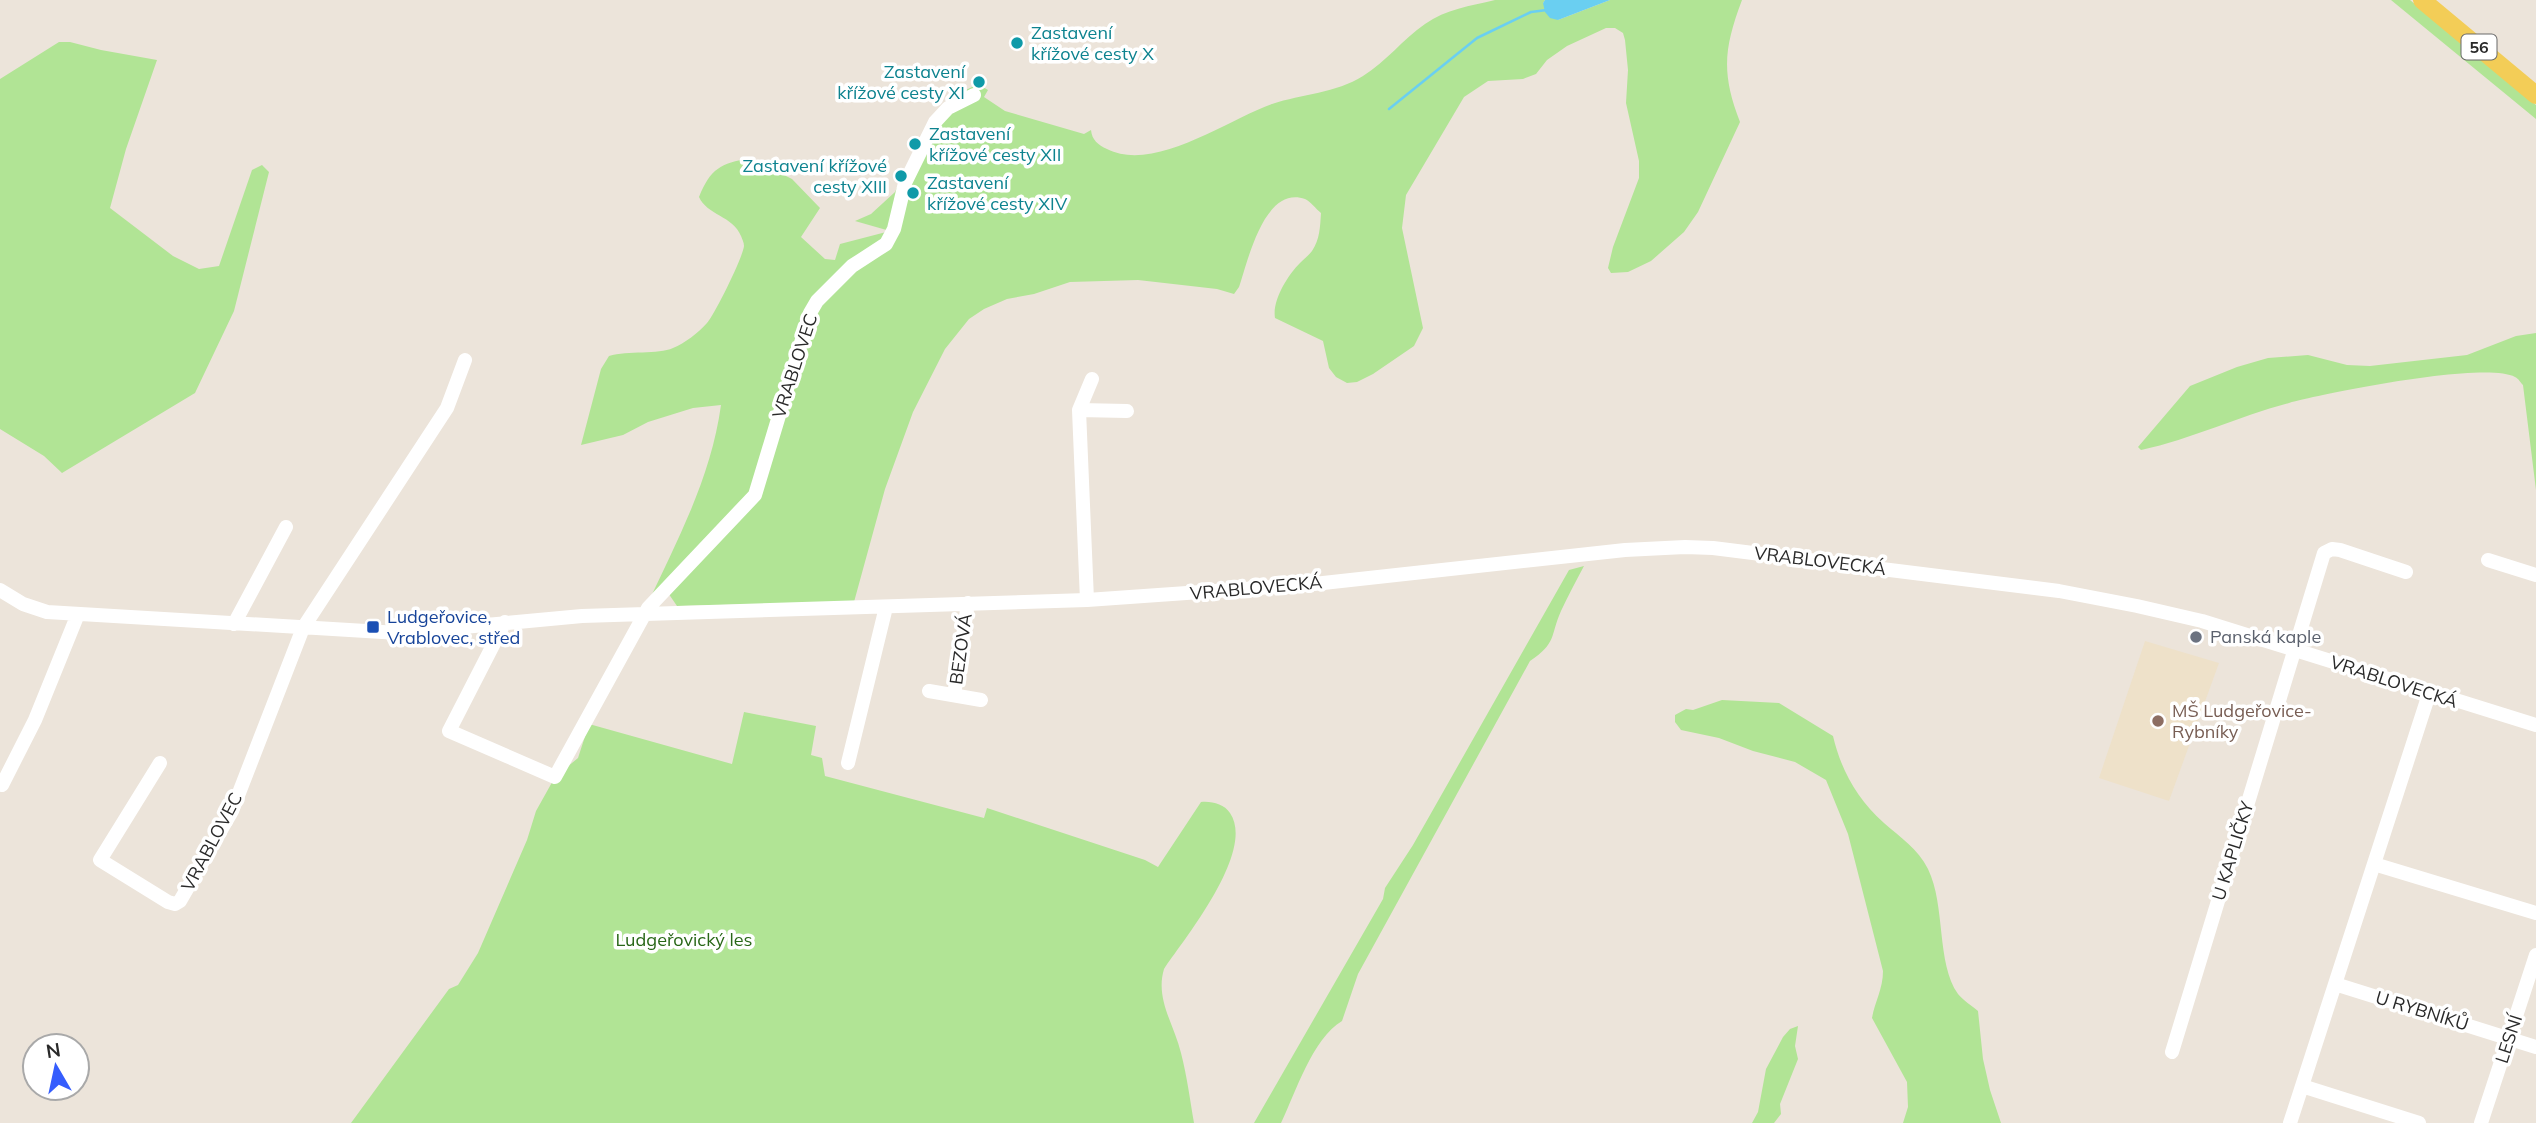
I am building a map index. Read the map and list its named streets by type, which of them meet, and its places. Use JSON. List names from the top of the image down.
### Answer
{
  "streets": {
    "main road": ["56"],
    "street": [
      "VRABLOVEC",
      "VRABLOVECKÁ",
      "BEZOVÁ",
      "U KAPLIČKY",
      "U RYBNÍKŮ",
      "LESNÍ"
    ]
  },
  "crossings": [
    ["VRABLOVECKÁ", "U KAPLIČKY"],
    ["U RYBNÍKŮ", "LESNÍ"]
  ],
  "parks": ["Ludgeřovický les"],
  "places": {
    "other": [
      "Zastavení křížové cesty X",
      "Zastavení křížové cesty XI",
      "Zastavení křížové cesty XII",
      "Zastavení křížové cesty XIII",
      "Zastavení křížové cesty XIV",
      "Panská kaple",
      "MŠ Ludgeřovice- Rybníky"
    ],
    "transit": ["Ludgeřovice, Vrablovec, střed"]
  },
  "north": "top"
}
